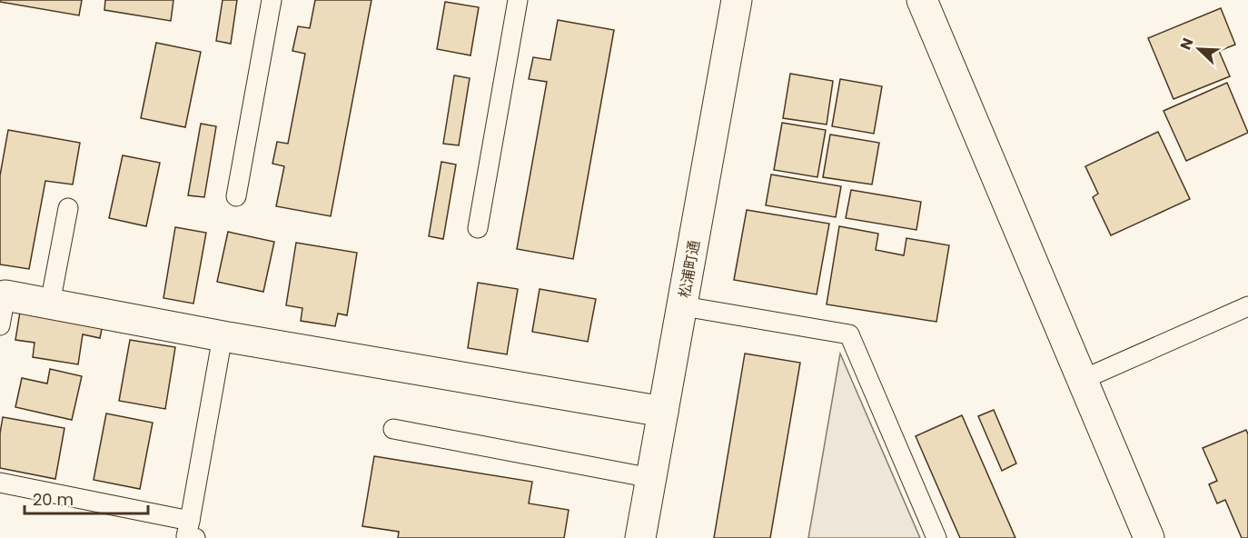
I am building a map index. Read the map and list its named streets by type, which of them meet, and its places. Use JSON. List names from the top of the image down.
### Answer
{
  "streets": {
    "street": ["松浦町通"]
  },
  "scale_bar": "20 m",
  "north": "top left"
}
